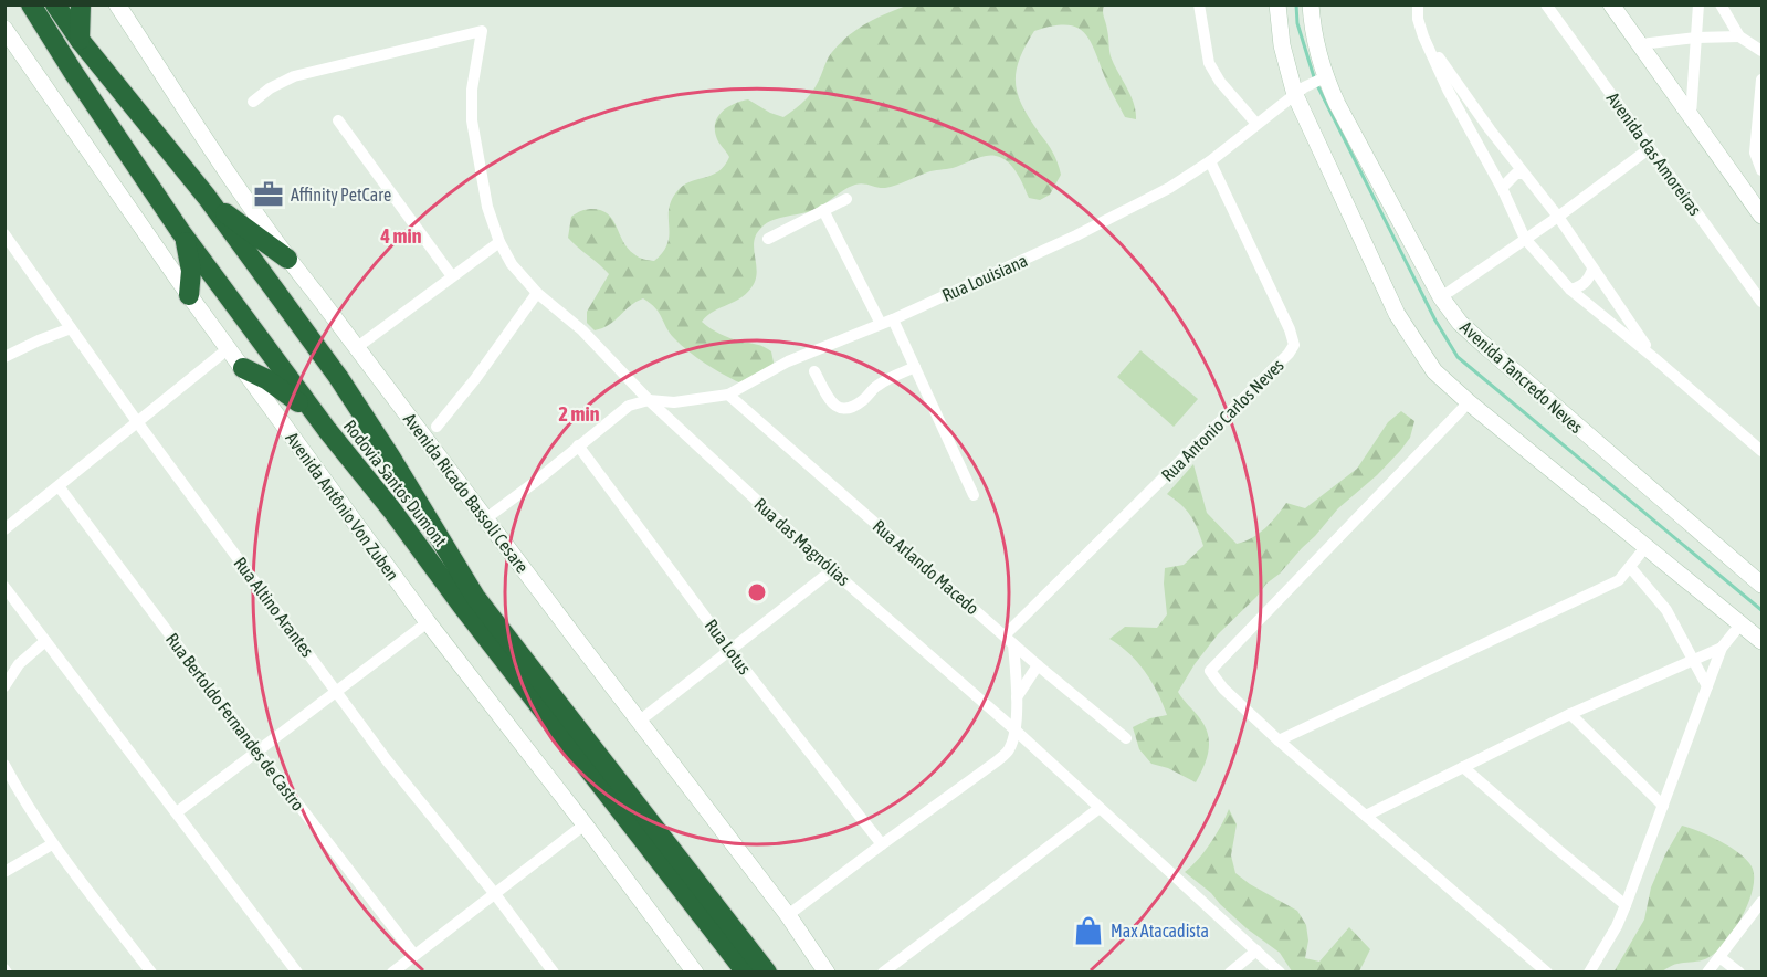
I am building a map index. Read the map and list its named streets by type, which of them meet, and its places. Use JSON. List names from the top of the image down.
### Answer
{
  "streets": {
    "highway": ["Rodovia Santos Dumont"],
    "street": [
      "Avenida das Amoreiras",
      "Rua Louisiana",
      "Avenida Tancredo Neves",
      "Rua Antonio Carlos Neves",
      "Avenida Ricado Bassoli Cesare",
      "Avenida Antônio Von Zuben",
      "Rua das Magnólias",
      "Rua Arlando Macedo",
      "Rua Altino Arantes",
      "Rua Lotus",
      "Rua Bertoldo Fernandes de Castro"
    ]
  },
  "crossings": [
    ["Rua Louisiana", "Avenida Tancredo Neves"],
    ["Rua Louisiana", "Rua Antonio Carlos Neves"],
    ["Rua Louisiana", "Rua das Magnólias"],
    ["Rua Louisiana", "Rua Arlando Macedo"],
    ["Rua Antonio Carlos Neves", "Rua Arlando Macedo"]
  ],
  "places": {
    "office": ["Affinity PetCare"],
    "shop": ["Max Atacadista"]
  },
  "rings": ["4 min", "2 min"]
}
